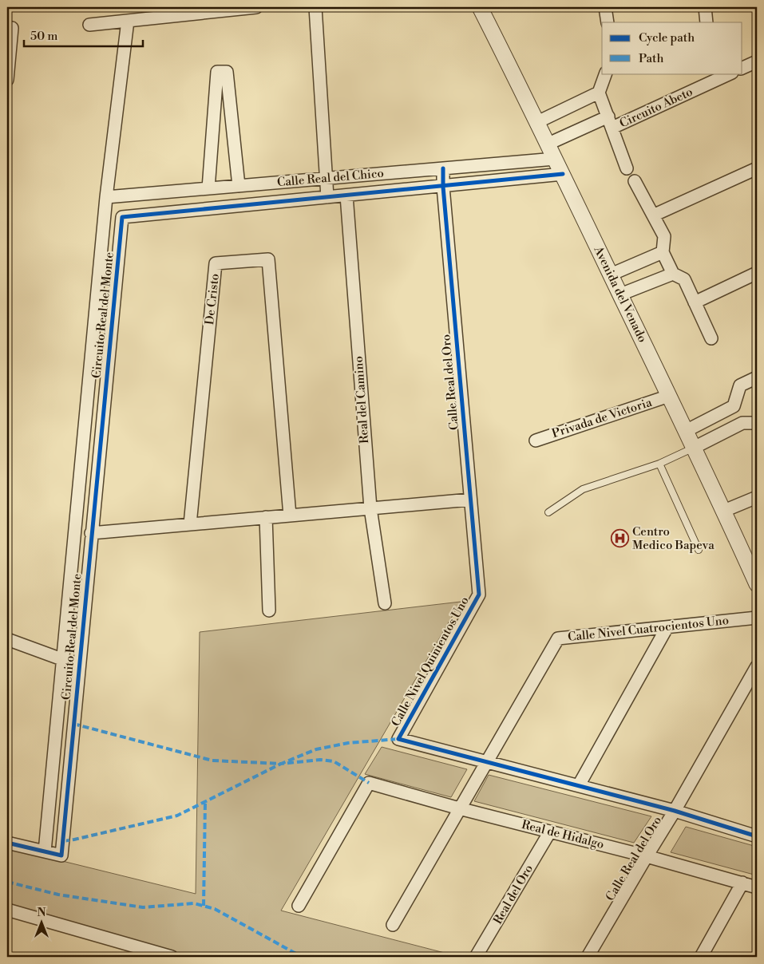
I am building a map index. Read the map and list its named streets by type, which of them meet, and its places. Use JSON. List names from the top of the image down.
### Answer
{
  "streets": {
    "street": [
      "Circuito Abeto",
      "Calle Real del Chico",
      "Avenida del Venado",
      "De Cristo",
      "Circuito Real del Monte",
      "Calle Real del Oro",
      "Real del Camino",
      "Privada de Victoria",
      "Calle Nivel Cuatrocientos Uno",
      "Calle Nivel Quinientos Uno",
      "Real de Hidalgo",
      "Real del Oro"
    ]
  },
  "crossings": [
    ["Calle Real del Chico", "Avenida del Venado"],
    ["Calle Real del Chico", "Circuito Real del Monte"],
    ["Calle Real del Chico", "Calle Real del Oro"],
    ["Avenida del Venado", "Circuito Real del Monte"],
    ["Avenida del Venado", "Privada de Victoria"],
    ["Circuito Real del Monte", "Calle Real del Oro"],
    ["Circuito Real del Monte", "Real del Camino"],
    ["Calle Real del Oro", "Calle Nivel Quinientos Uno"],
    ["Calle Real del Oro", "Real de Hidalgo"],
    ["Calle Nivel Cuatrocientos Uno", "Calle Nivel Quinientos Uno"],
    ["Calle Nivel Cuatrocientos Uno", "Real de Hidalgo"],
    ["Real de Hidalgo", "Real del Oro"]
  ],
  "places": {
    "hospital": ["Centro Medico Bapeva"]
  },
  "legend": ["Cycle path", "Path"],
  "scale_bar": "50 m",
  "north": "top"
}
